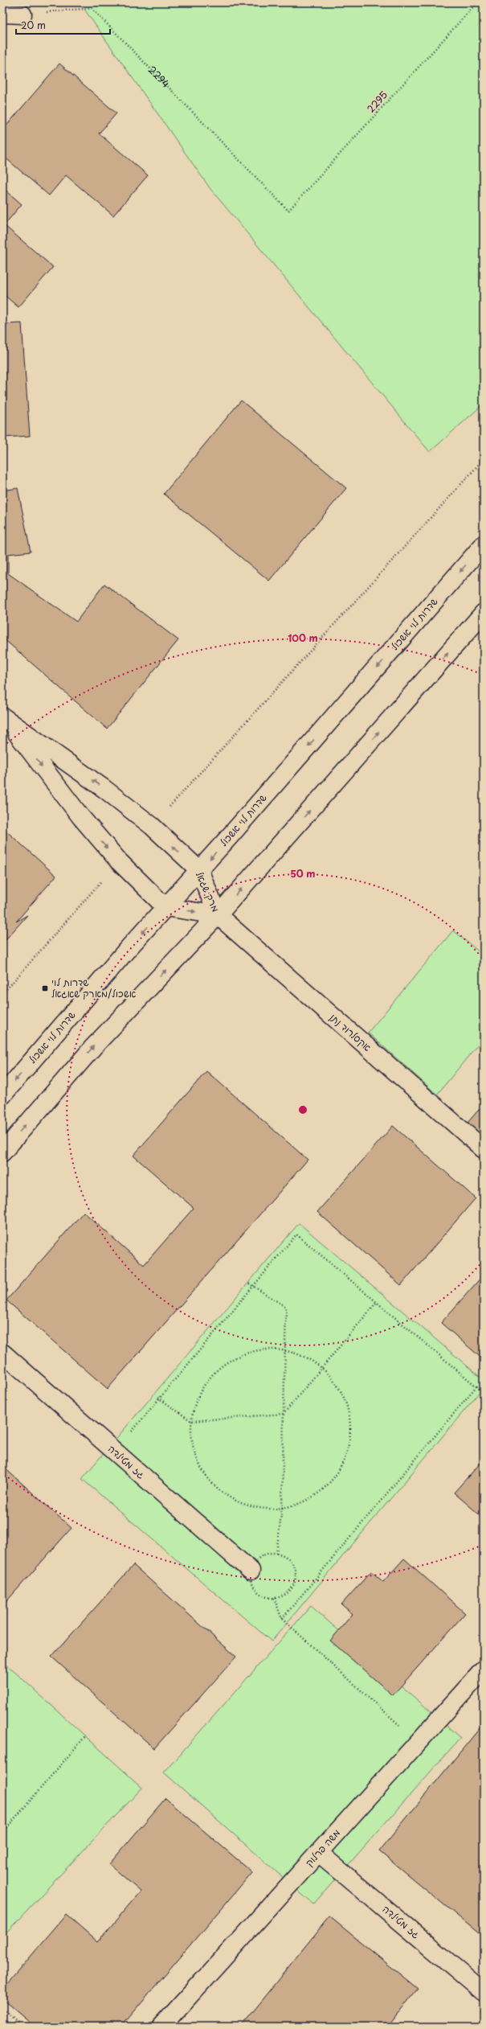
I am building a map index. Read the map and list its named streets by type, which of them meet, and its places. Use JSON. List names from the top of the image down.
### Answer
{
  "streets": {
    "street": [
      "שדרות לוי אשכול",
      "מרק שגאל",
      "אקסלרוד נתן",
      "גז מטילדה",
      "משה פרלוק"
    ],
    "path": ["2294", "2295"]
  },
  "crossings": [
    ["2294", "2295"],
    ["שדרות לוי אשכול", "מרק שגאל"],
    ["מרק שגאל", "אקסלרוד נתן"],
    ["גז מטילדה", "משה פרלוק"]
  ],
  "places": {
    "transit": ["שדרות לוי אשכול/מארק שאגאל"]
  },
  "scale_bar": "20 m",
  "rings": ["100 m", "50 m"]
}
